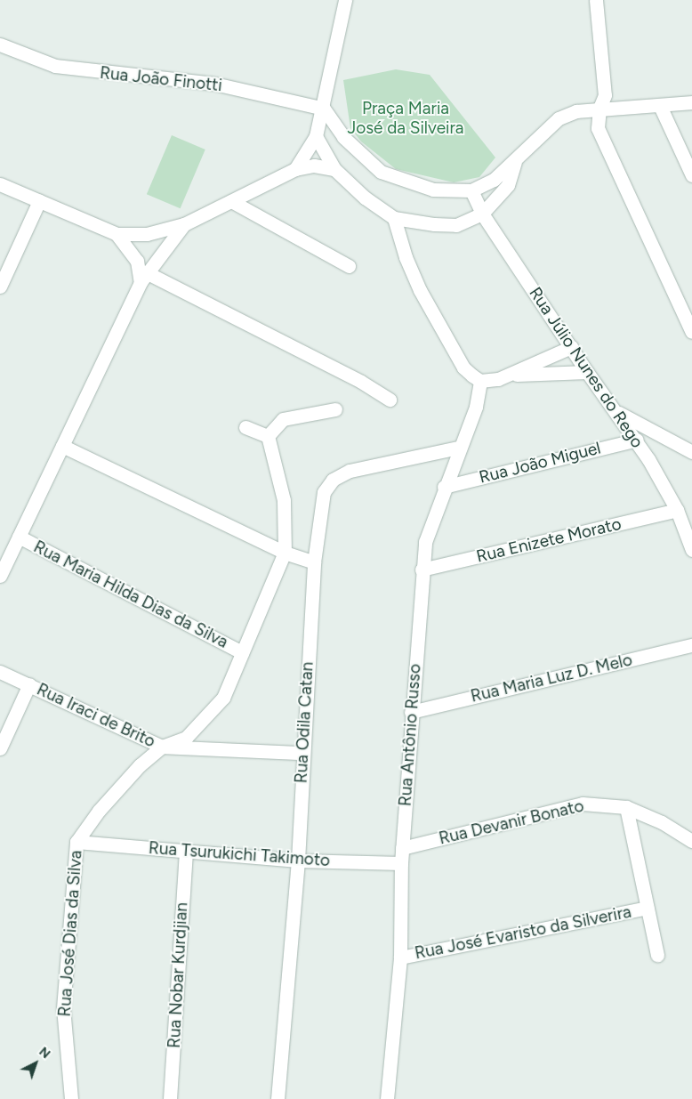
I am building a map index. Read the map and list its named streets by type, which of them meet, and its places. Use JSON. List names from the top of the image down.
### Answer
{
  "streets": {
    "street": [
      "Rua João Finotti",
      "Rua Júlio Nunes do Rego",
      "Rua João Miguel",
      "Rua Enizete Morato",
      "Rua Maria Hilda Dias da Silva",
      "Rua Maria Luz D. Melo",
      "Rua Iraci de Brito",
      "Rua Odila Catan",
      "Rua Antônio Russo",
      "Rua Devanir Bonato",
      "Rua Tsurukichi Takimoto",
      "Rua José Evaristo da Silverira",
      "Rua José Dias da Silva",
      "Rua Nobar Kurdjian"
    ]
  },
  "crossings": [
    ["Rua Júlio Nunes do Rego", "Rua João Miguel"],
    ["Rua Júlio Nunes do Rego", "Rua Enizete Morato"],
    ["Rua João Miguel", "Rua Antônio Russo"],
    ["Rua Enizete Morato", "Rua Antônio Russo"],
    ["Rua Maria Hilda Dias da Silva", "Rua José Dias da Silva"],
    ["Rua Maria Luz D. Melo", "Rua Antônio Russo"],
    ["Rua Iraci de Brito", "Rua Odila Catan"],
    ["Rua Iraci de Brito", "Rua José Dias da Silva"],
    ["Rua Odila Catan", "Rua Antônio Russo"],
    ["Rua Odila Catan", "Rua Tsurukichi Takimoto"],
    ["Rua Antônio Russo", "Rua Devanir Bonato"],
    ["Rua Antônio Russo", "Rua Tsurukichi Takimoto"],
    ["Rua Antônio Russo", "Rua José Evaristo da Silverira"],
    ["Rua Tsurukichi Takimoto", "Rua José Dias da Silva"],
    ["Rua Tsurukichi Takimoto", "Rua Nobar Kurdjian"]
  ],
  "parks": ["Praça Maria José da Silveira"],
  "north": "top right"
}
